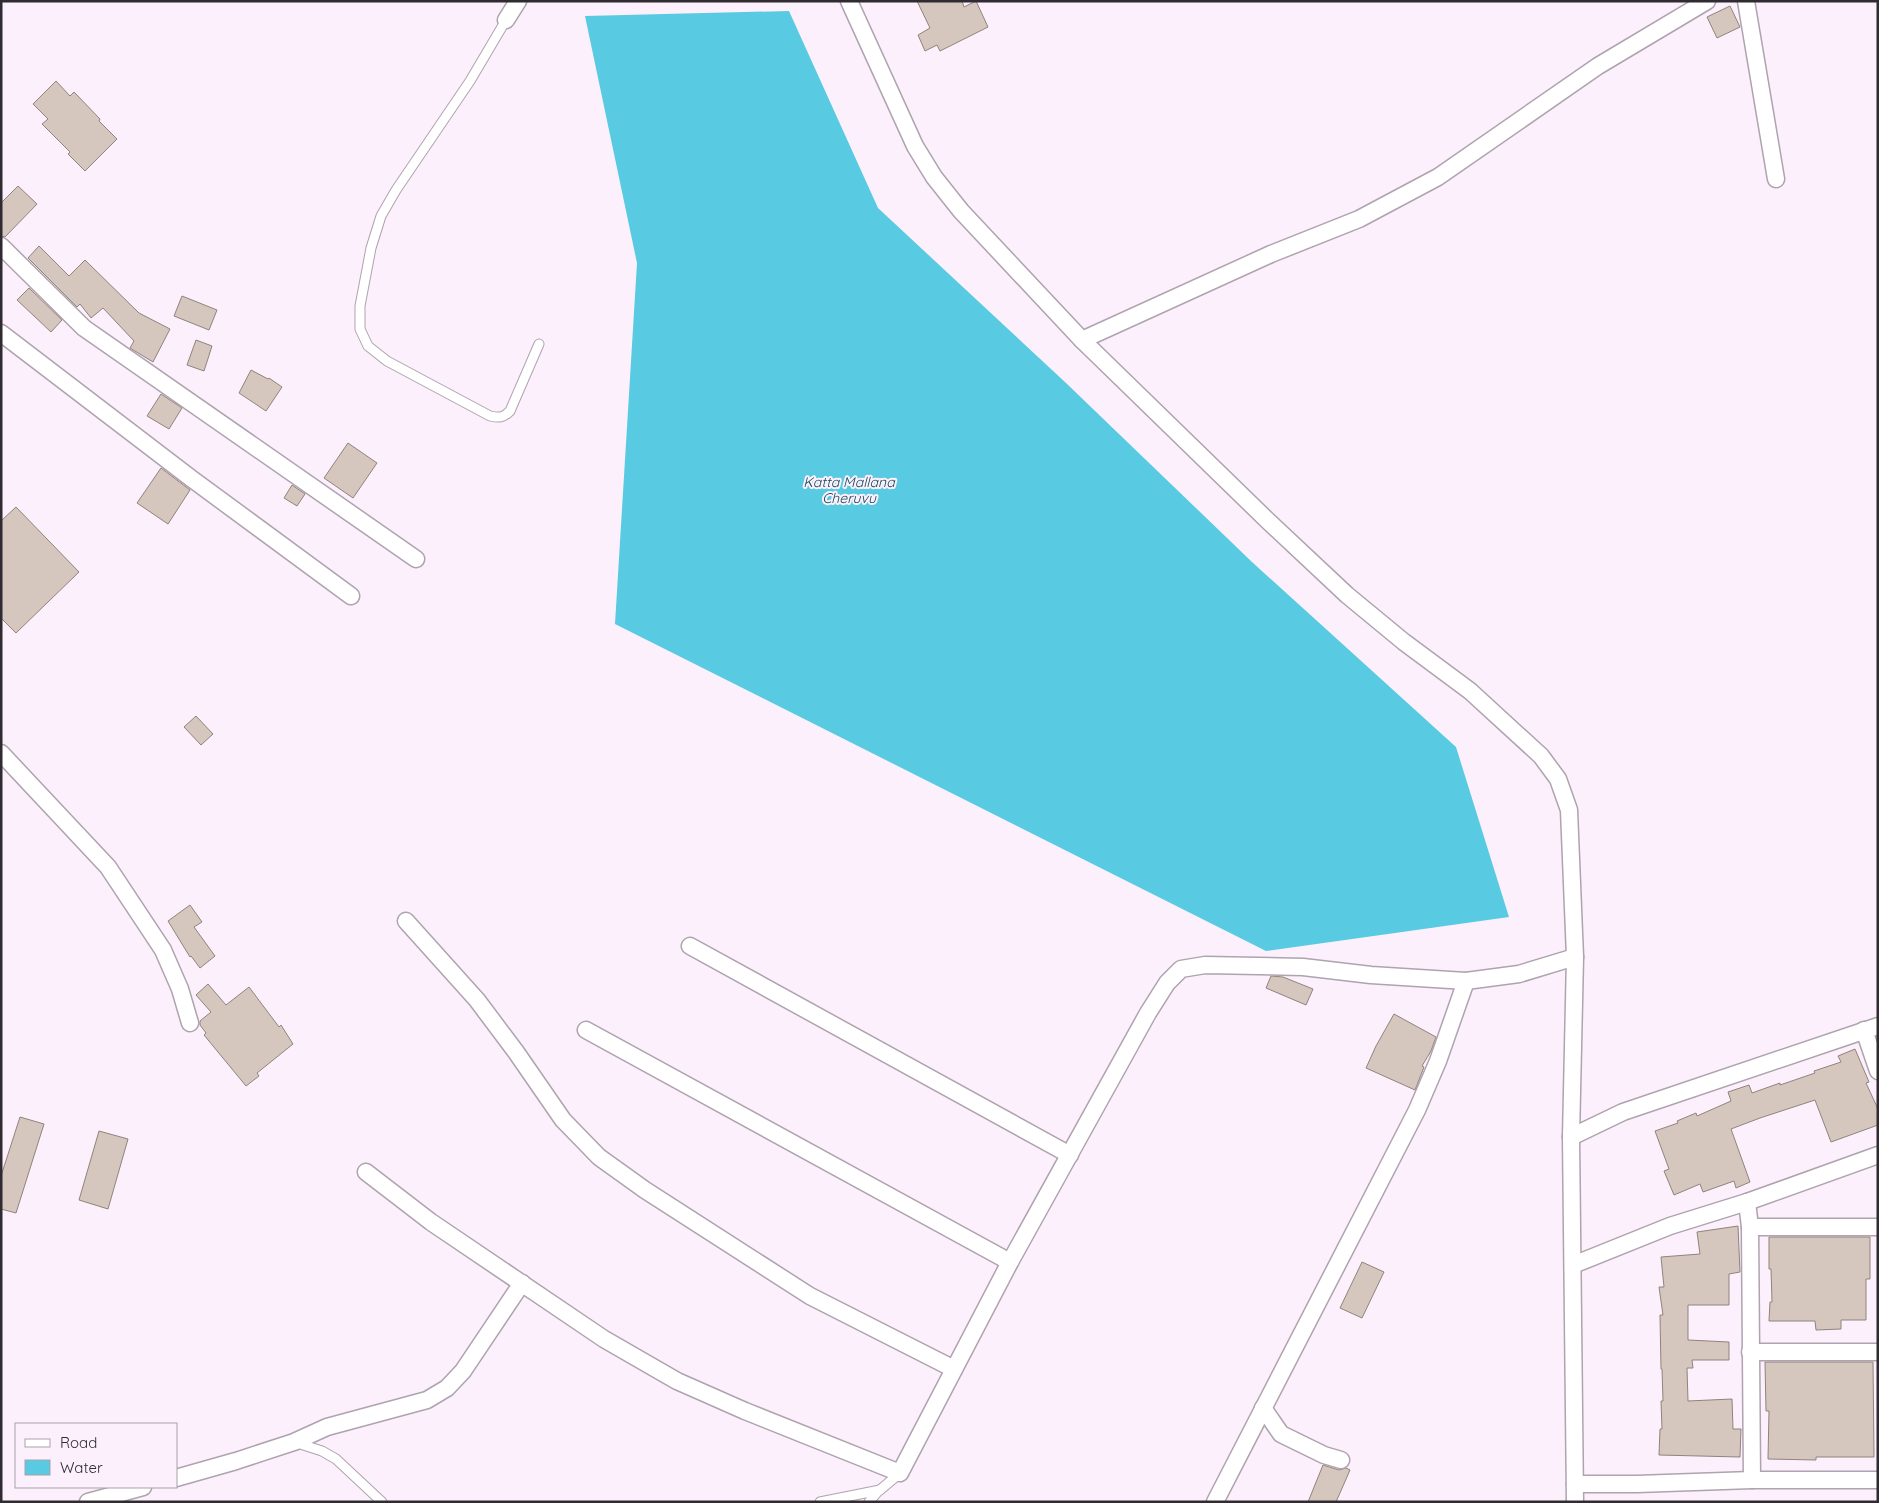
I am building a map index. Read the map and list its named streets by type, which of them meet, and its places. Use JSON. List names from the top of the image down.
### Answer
{
  "water": ["Katta Mallana Cheruvu"],
  "legend": ["Road", "Water"]
}
